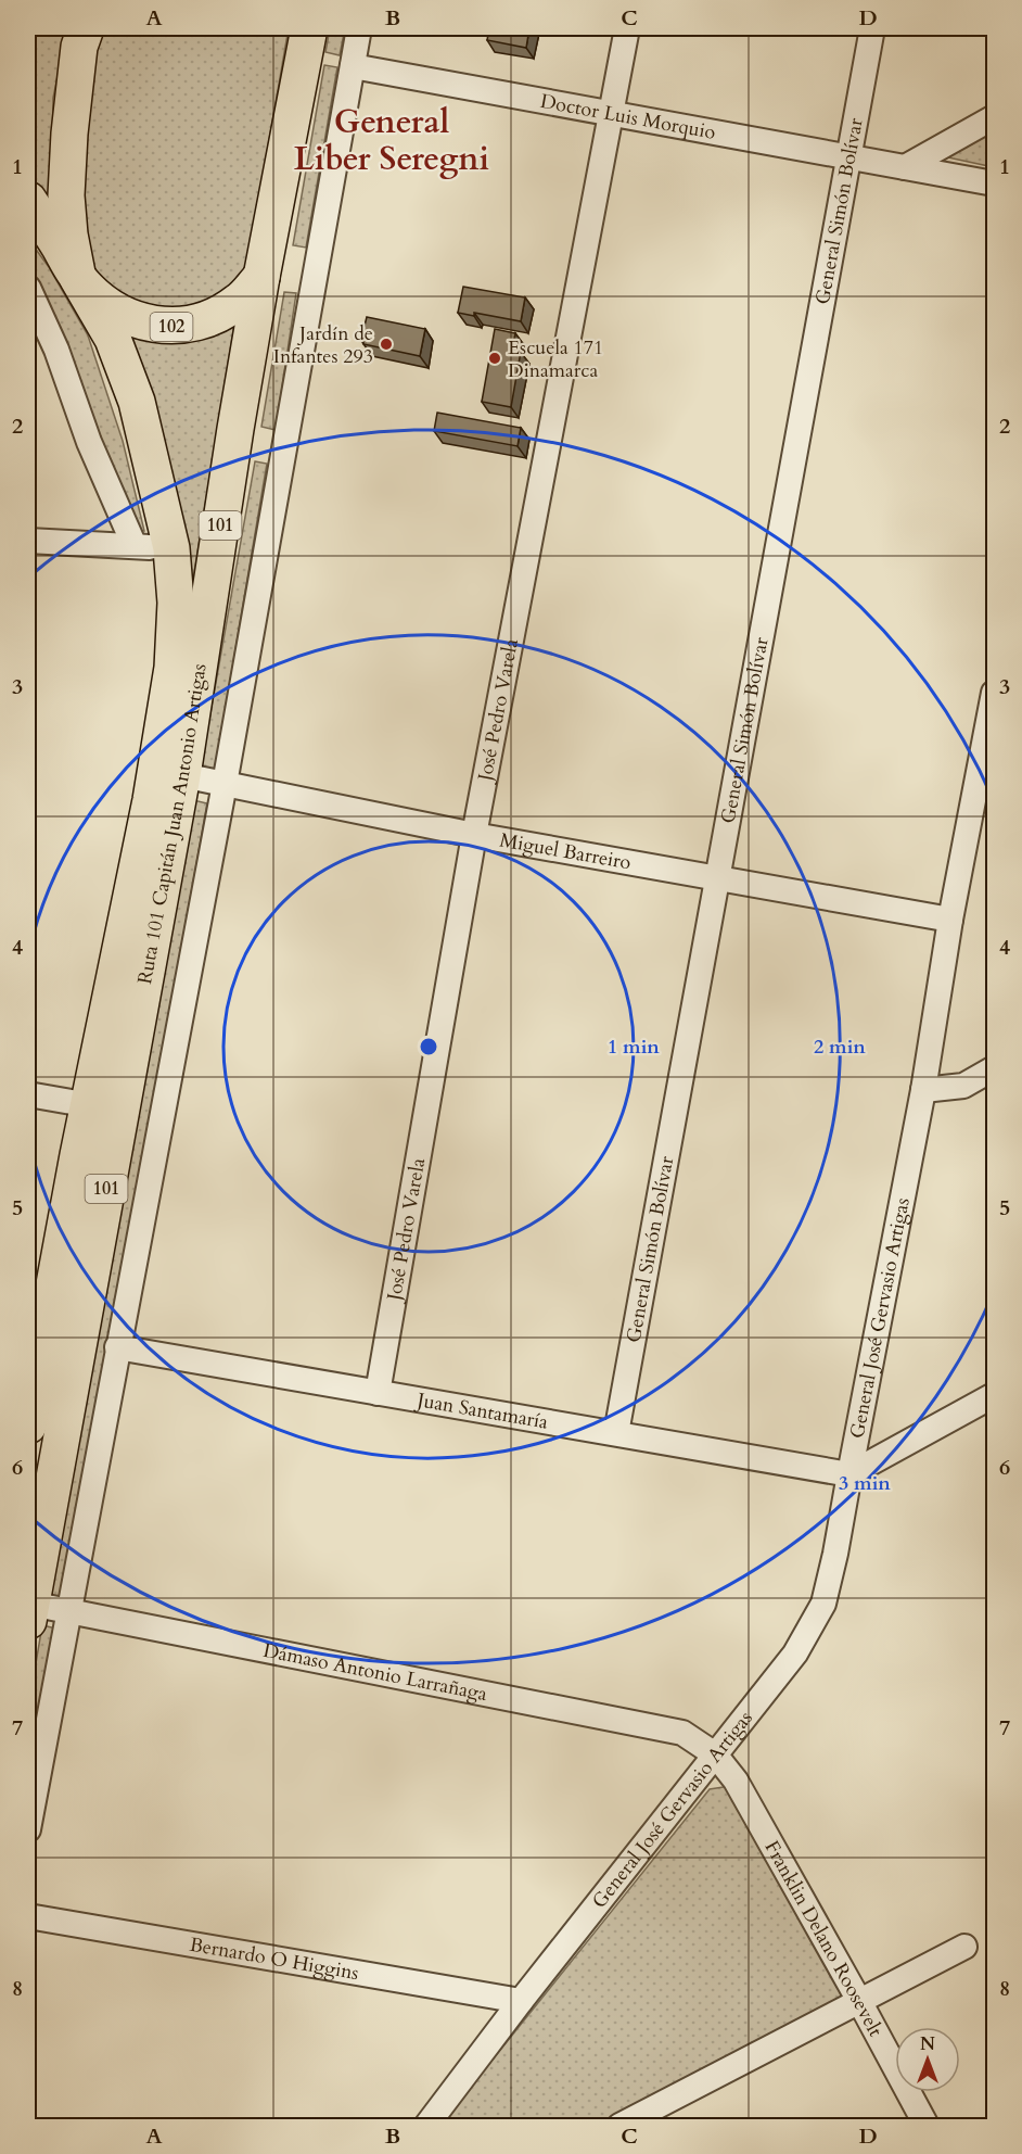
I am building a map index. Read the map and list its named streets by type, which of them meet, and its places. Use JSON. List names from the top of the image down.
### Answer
{
  "streets": {
    "highway": ["102", "101", "Ruta 101 Capitán Juan Antonio Artigas"],
    "street": [
      "Doctor Luis Morquio",
      "General Simón Bolívar",
      "José Pedro Varela",
      "Miguel Barreiro",
      "General José Gervasio Artigas",
      "Juan Santamaría",
      "Dámaso Antonio Larrañaga",
      "Franklin Delano Roosevelt",
      "Bernardo O Higgins"
    ]
  },
  "crossings": [
    ["Doctor Luis Morquio", "General Simón Bolívar"],
    ["Doctor Luis Morquio", "José Pedro Varela"],
    ["General Simón Bolívar", "Miguel Barreiro"],
    ["General Simón Bolívar", "Juan Santamaría"],
    ["102", "Ruta 101 Capitán Juan Antonio Artigas"],
    ["José Pedro Varela", "Miguel Barreiro"],
    ["José Pedro Varela", "Juan Santamaría"],
    ["Ruta 101 Capitán Juan Antonio Artigas", "Miguel Barreiro"],
    ["Ruta 101 Capitán Juan Antonio Artigas", "Dámaso Antonio Larrañaga"],
    ["Miguel Barreiro", "General José Gervasio Artigas"],
    ["General José Gervasio Artigas", "Juan Santamaría"],
    ["General José Gervasio Artigas", "Dámaso Antonio Larrañaga"],
    ["General José Gervasio Artigas", "Franklin Delano Roosevelt"],
    ["General José Gervasio Artigas", "Bernardo O Higgins"],
    ["Dámaso Antonio Larrañaga", "Franklin Delano Roosevelt"]
  ],
  "districts": ["General Liber Seregni"],
  "places": ["Jardín de Infantes 293", "Escuela 171 Dinamarca"],
  "north": "top",
  "grid": {
    "columns": [
      "A",
      "B",
      "C",
      "D"
    ],
    "rows": [
      "1",
      "2",
      "3",
      "4",
      "5",
      "6",
      "7",
      "8"
    ]
  },
  "rings": ["1 min", "2 min", "3 min"]
}
